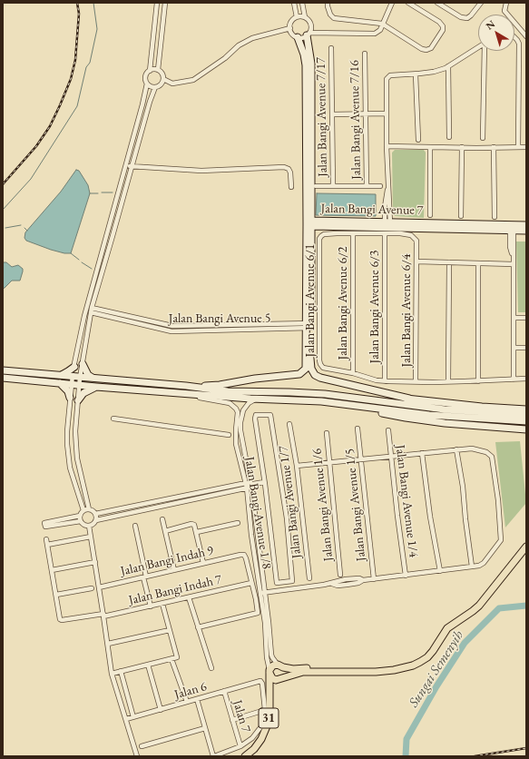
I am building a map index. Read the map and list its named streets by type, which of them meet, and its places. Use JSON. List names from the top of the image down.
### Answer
{
  "streets": {
    "main road": ["Jalan Bangi Avenue 7", "31"],
    "street": [
      "Jalan Bangi Avenue 7/17",
      "Jalan Bangi Avenue 7/16",
      "Jalan Bangi Avenue 6/1",
      "Jalan Bangi Avenue 6/2",
      "Jalan Bangi Avenue 6/3",
      "Jalan Bangi Avenue 6/4",
      "Jalan Bangi Avenue 5",
      "Jalan Bangi Avenue 1/4",
      "Jalan Bangi Avenue 1/7",
      "Jalan Bangi Avenue 1/6",
      "Jalan Bangi Avenue 1/5",
      "Jalan Bangi Avenue 1/8",
      "Jalan Bangi Indah 9",
      "Jalan Bangi Indah 7",
      "Jalan 6",
      "Jalan 7"
    ]
  },
  "crossings": [
    ["Jalan Bangi Avenue 7", "Jalan Bangi Avenue 6/3"],
    ["Jalan Bangi Avenue 7", "Jalan Bangi Avenue 6/4"],
    ["Jalan Bangi Avenue 6/1", "Jalan Bangi Avenue 6/2"],
    ["Jalan Bangi Avenue 6/3", "Jalan Bangi Avenue 6/4"],
    ["Jalan Bangi Avenue 1/8", "31"],
    ["Jalan Bangi Indah 9", "Jalan Bangi Indah 7"],
    ["Jalan 6", "Jalan 7"]
  ],
  "water": ["Sungai Semenyih"],
  "north": "top left"
}
